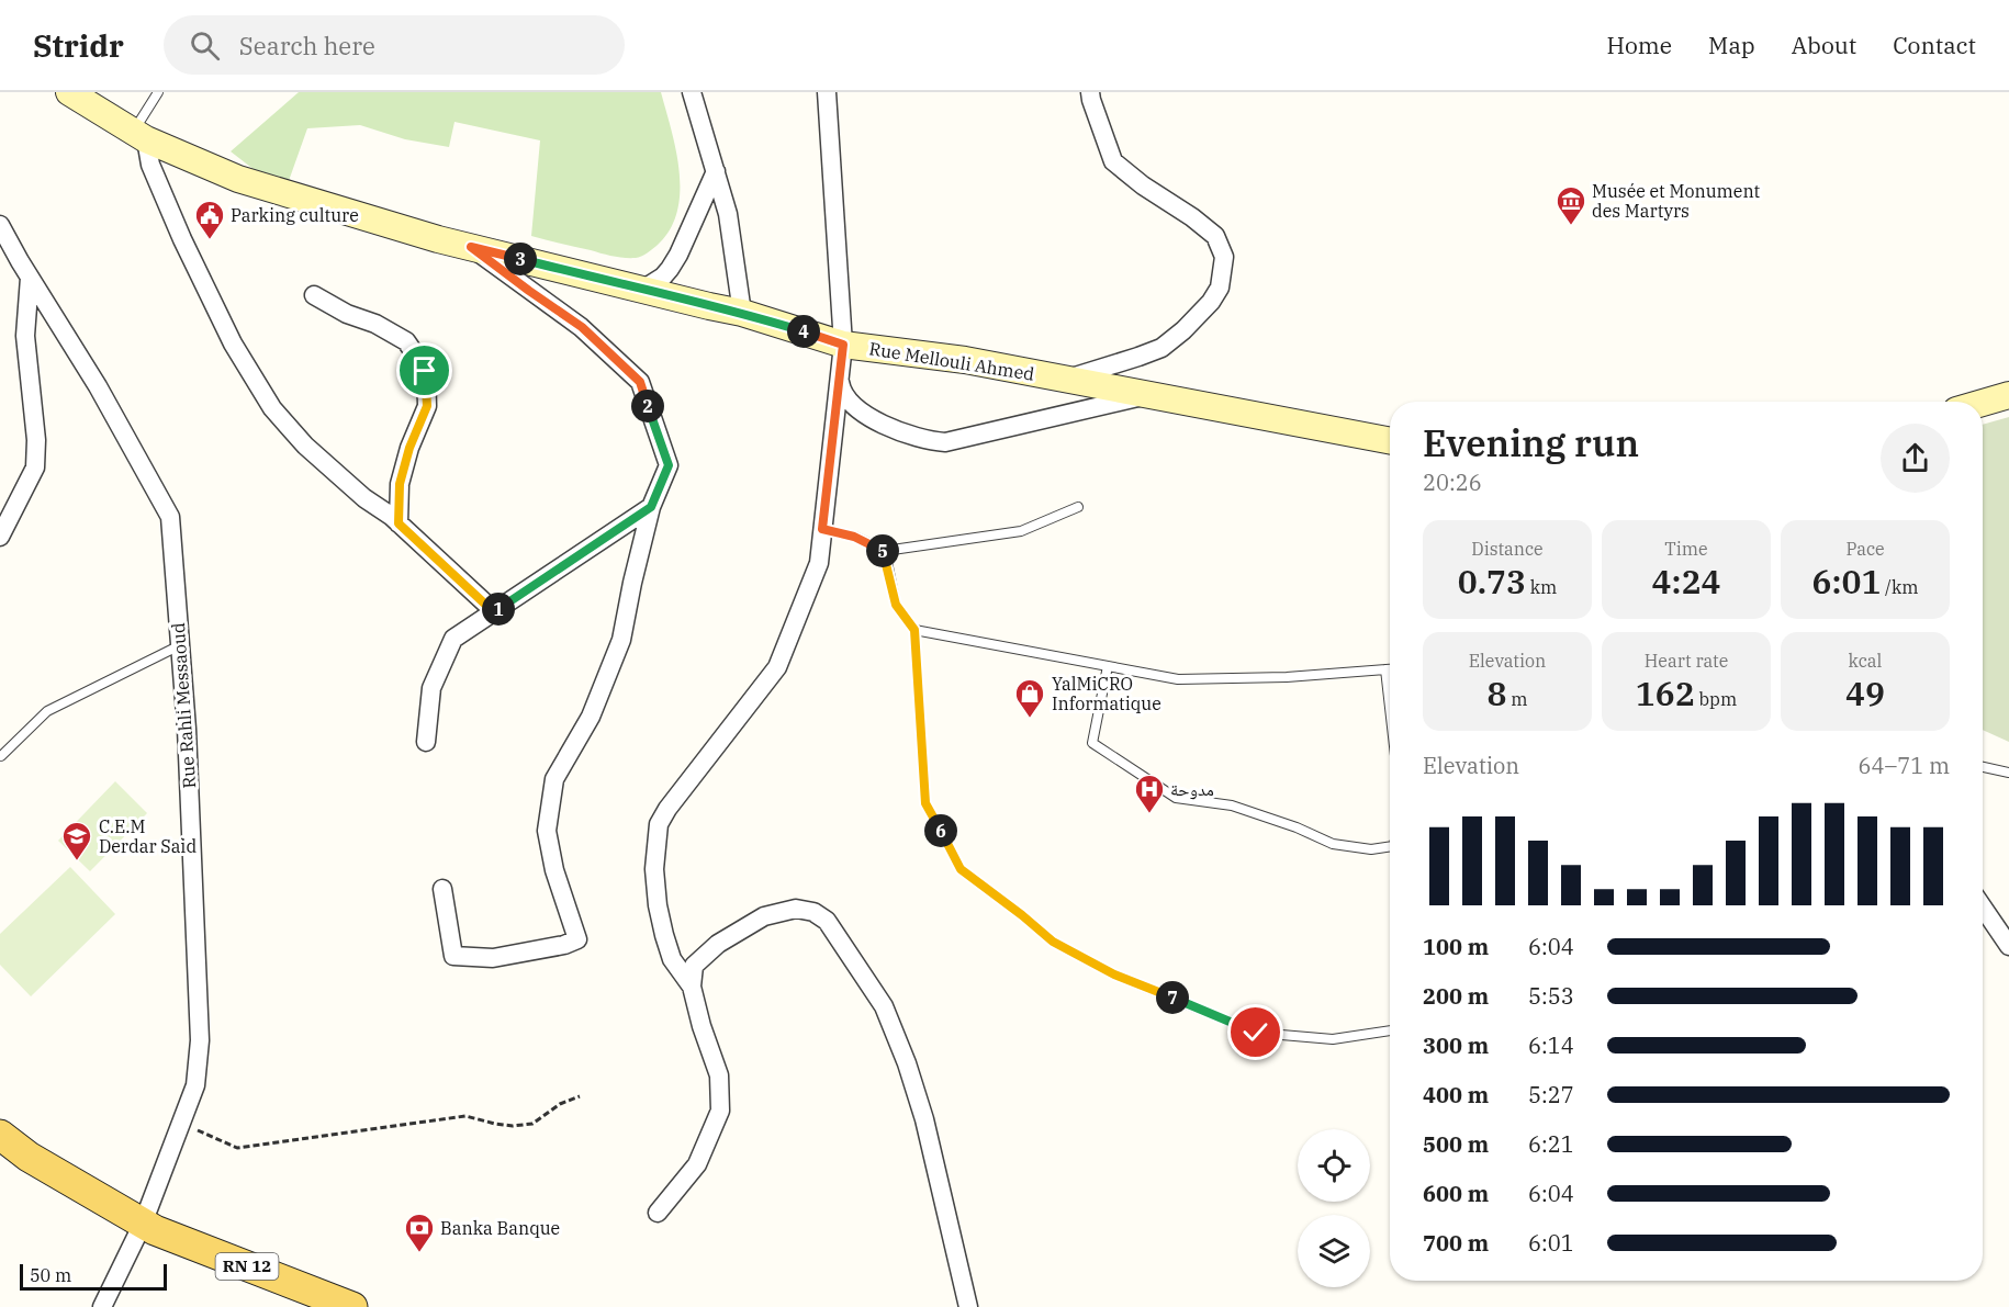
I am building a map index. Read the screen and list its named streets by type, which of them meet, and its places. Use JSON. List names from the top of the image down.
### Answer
{
  "streets": {
    "main road": ["RN 12"],
    "street": ["Rue Mellouli Ahmed", "Rue Rahli Messaoud"]
  },
  "crossings": [
    ["Rue Rahli Messaoud", "RN 12"]
  ],
  "places": {
    "museum": ["Musée et Monument des Martyrs"],
    "public building": ["Parking culture"],
    "shop": ["YalMiCRO Informatique"],
    "hospital": ["مدوحة"],
    "school or university": ["C.E.M Derdar Said"],
    "bank": ["Banka Banque"]
  },
  "scale_bar": "50 m",
  "page": {
    "header": "Stridr",
    "search": "Search here",
    "nav": [
      "Home",
      "Map",
      "About",
      "Contact"
    ],
    "pins": [
      "3",
      "4",
      "2",
      "5",
      "1",
      "6",
      "7"
    ],
    "heading": ["Evening run", "20:26"],
    "stats": [
      ["Distance", "0.73 km"],
      ["Time", "4:24"],
      ["Pace", "6:01 /km"],
      ["Elevation", "8 m"],
      ["Heart rate", "162 bpm"],
      ["kcal", "49"]
    ],
    "chart": ["Elevation", "64–71 m"],
    "list": [
      {
        "name": "100 m",
        "note": "6:04"
      },
      {
        "name": "200 m",
        "note": "5:53"
      },
      {
        "name": "300 m",
        "note": "6:14"
      },
      {
        "name": "400 m",
        "note": "5:27"
      },
      {
        "name": "500 m",
        "note": "6:21"
      },
      {
        "name": "600 m",
        "note": "6:04"
      },
      {
        "name": "700 m",
        "note": "6:01"
      }
    ],
    "scale": "50 m"
  }
}
